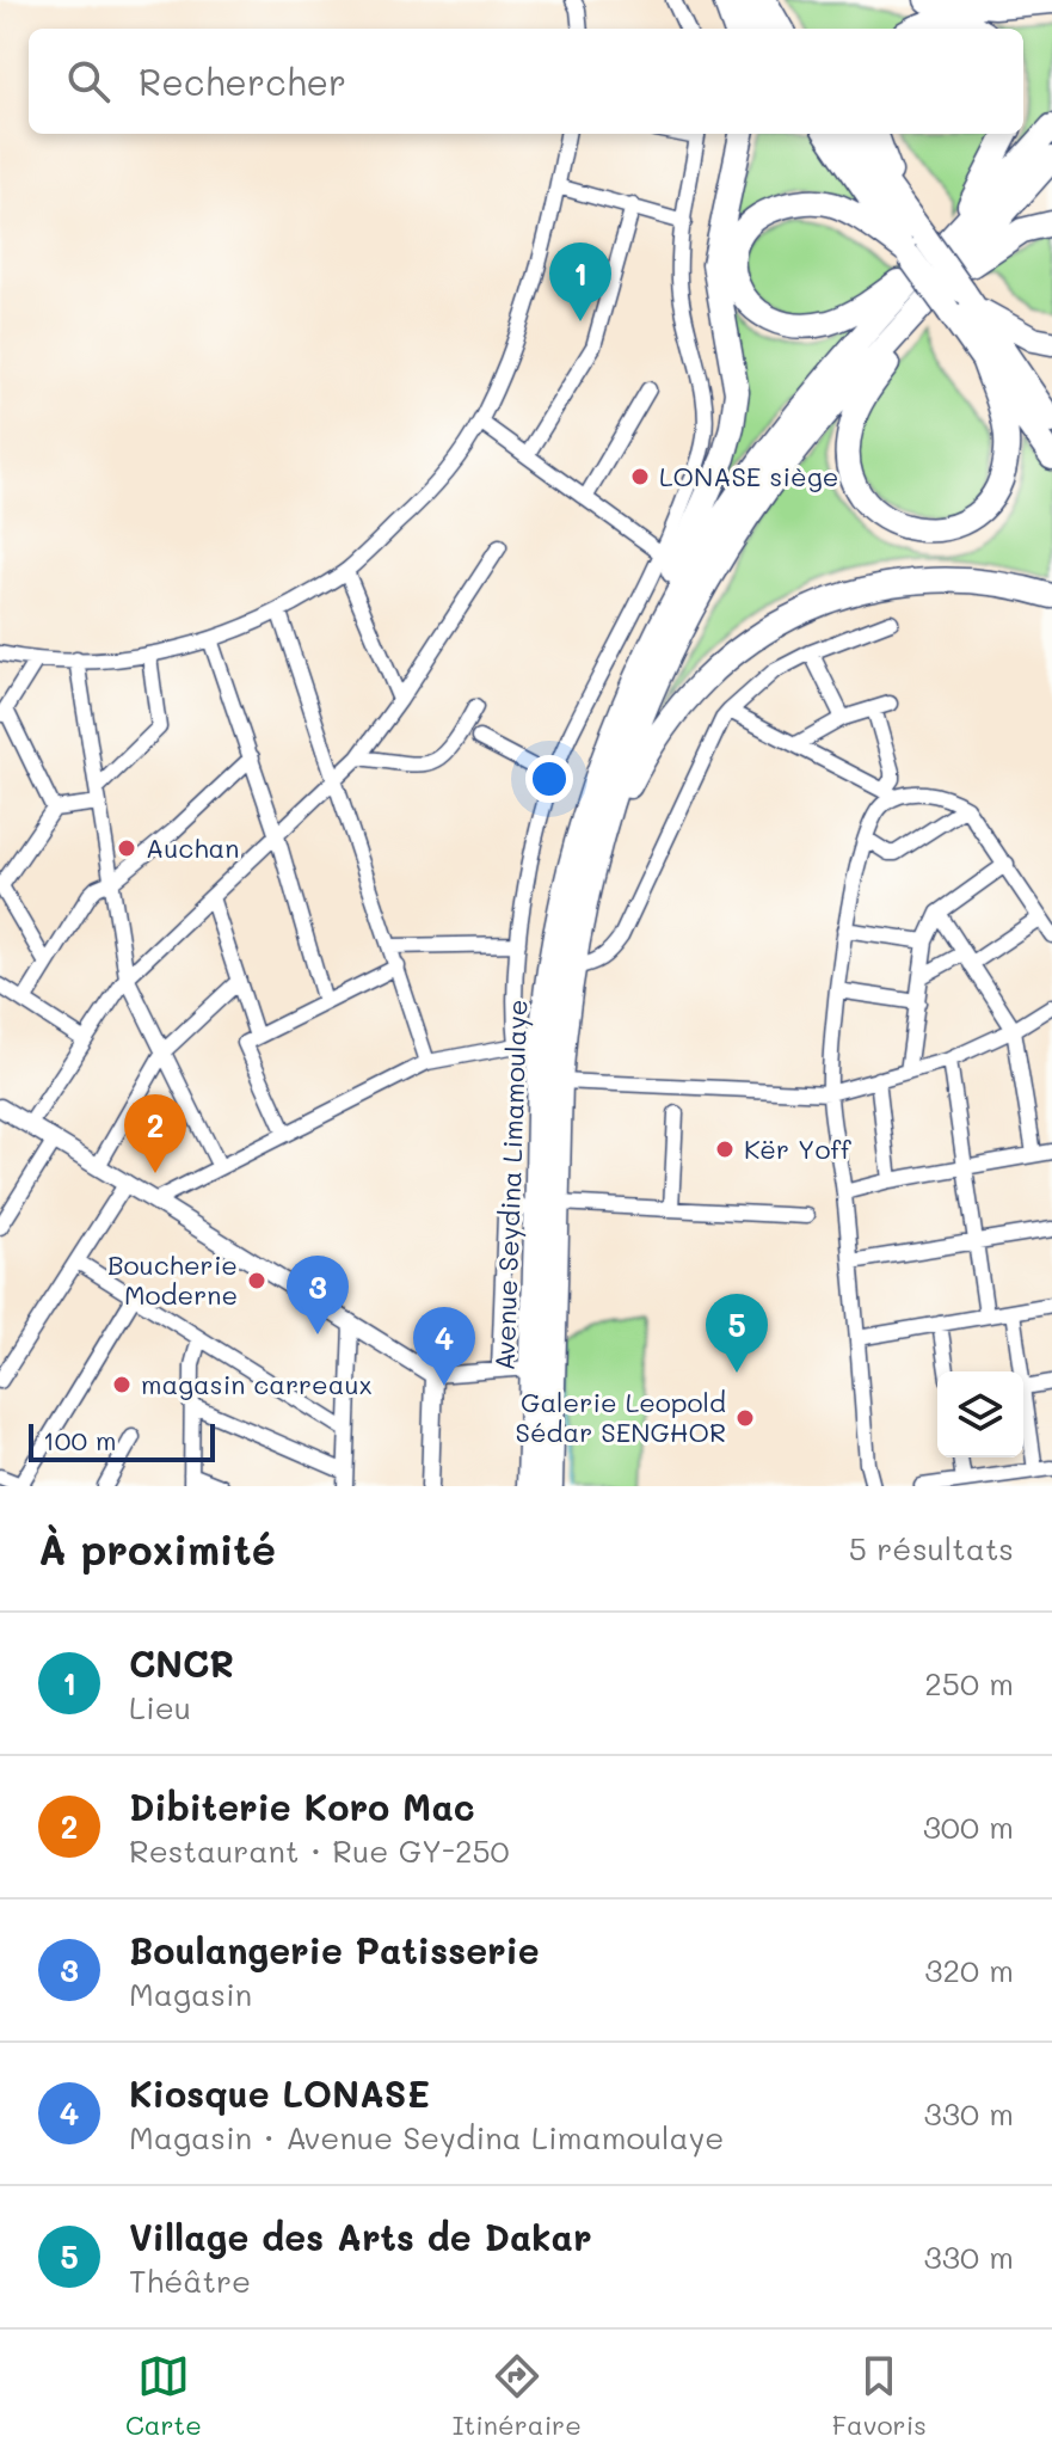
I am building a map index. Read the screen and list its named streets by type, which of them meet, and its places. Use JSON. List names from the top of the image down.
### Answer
{
  "streets": {
    "highway": ["Avenue Seydina Limamoulaye"]
  },
  "places": [
    "LONASE siège",
    "Auchan",
    "Kër Yoff",
    "Boucherie Moderne",
    "magasin carreaux",
    "Galerie Leopold Sédar SENGHOR"
  ],
  "scale_bar": "100 m",
  "page": {
    "search": "Rechercher",
    "pins": [
      "1",
      "2",
      "3",
      "5",
      "4"
    ],
    "scale": "100 m",
    "heading": ["À proximité", "5 résultats"],
    "list": [
      {
        "mark": "1",
        "name": "CNCR",
        "note": "Lieu",
        "value": "250 m"
      },
      {
        "mark": "2",
        "name": "Dibiterie Koro Mac",
        "note": "Restaurant · Rue GY-250",
        "value": "300 m"
      },
      {
        "mark": "3",
        "name": "Boulangerie Patisserie",
        "note": "Magasin",
        "value": "320 m"
      },
      {
        "mark": "4",
        "name": "Kiosque LONASE",
        "note": "Magasin · Avenue Seydina Limamoulaye",
        "value": "330 m"
      },
      {
        "mark": "5",
        "name": "Village des Arts de Dakar",
        "note": "Théâtre",
        "value": "330 m"
      }
    ],
    "nav": ["Carte", "Itinéraire", "Favoris"]
  }
}
